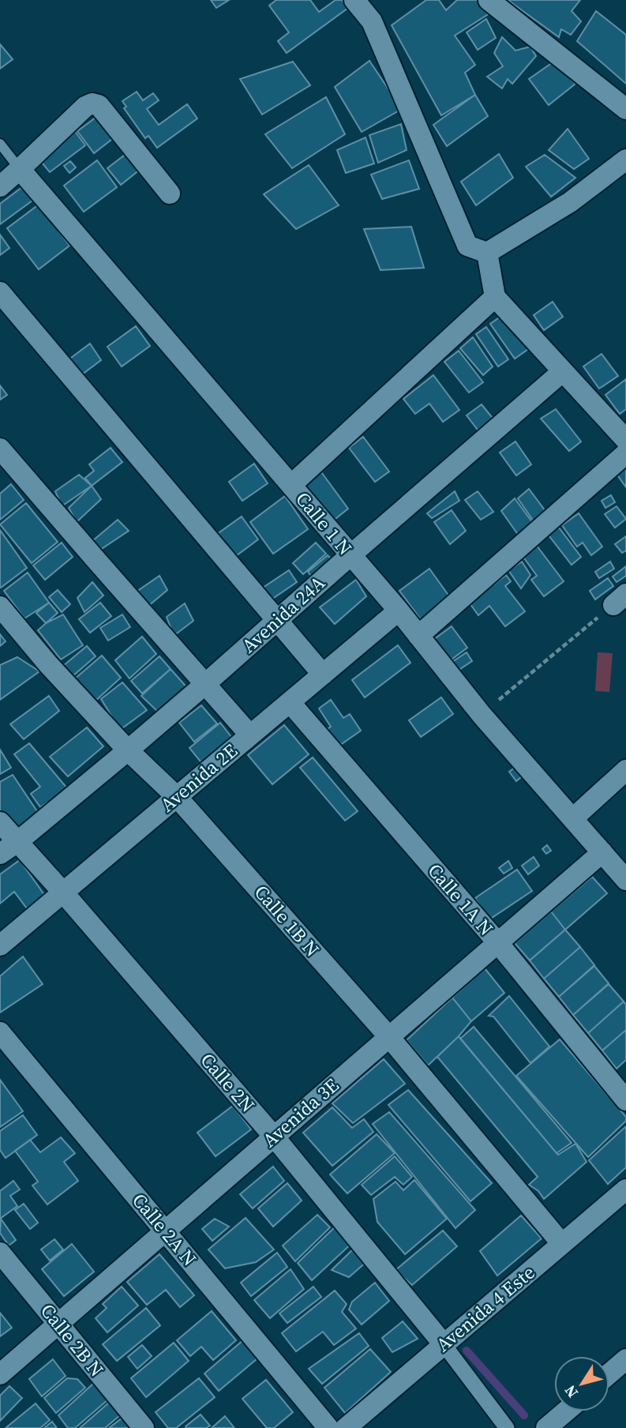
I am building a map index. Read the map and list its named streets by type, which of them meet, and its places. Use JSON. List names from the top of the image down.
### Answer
{
  "streets": {
    "street": [
      "Calle 1 N",
      "Avenida 24A",
      "Avenida 2E",
      "Calle 1A N",
      "Calle 1B N",
      "Calle 2N",
      "Avenida 3E",
      "Calle 2A N",
      "Avenida 4 Este",
      "Calle 2B N"
    ]
  },
  "crossings": [
    ["Calle 1 N", "Avenida 24A"],
    ["Calle 1 N", "Avenida 2E"],
    ["Calle 1 N", "Avenida 3E"],
    ["Avenida 24A", "Calle 1B N"],
    ["Avenida 24A", "Calle 2N"],
    ["Avenida 2E", "Calle 1A N"],
    ["Avenida 2E", "Calle 1B N"],
    ["Avenida 2E", "Calle 2N"],
    ["Calle 1A N", "Avenida 3E"],
    ["Calle 1B N", "Avenida 3E"],
    ["Calle 1B N", "Avenida 4 Este"],
    ["Calle 2N", "Avenida 3E"],
    ["Calle 2N", "Avenida 4 Este"],
    ["Avenida 3E", "Calle 2A N"],
    ["Avenida 3E", "Calle 2B N"]
  ],
  "north": "bottom left"
}
